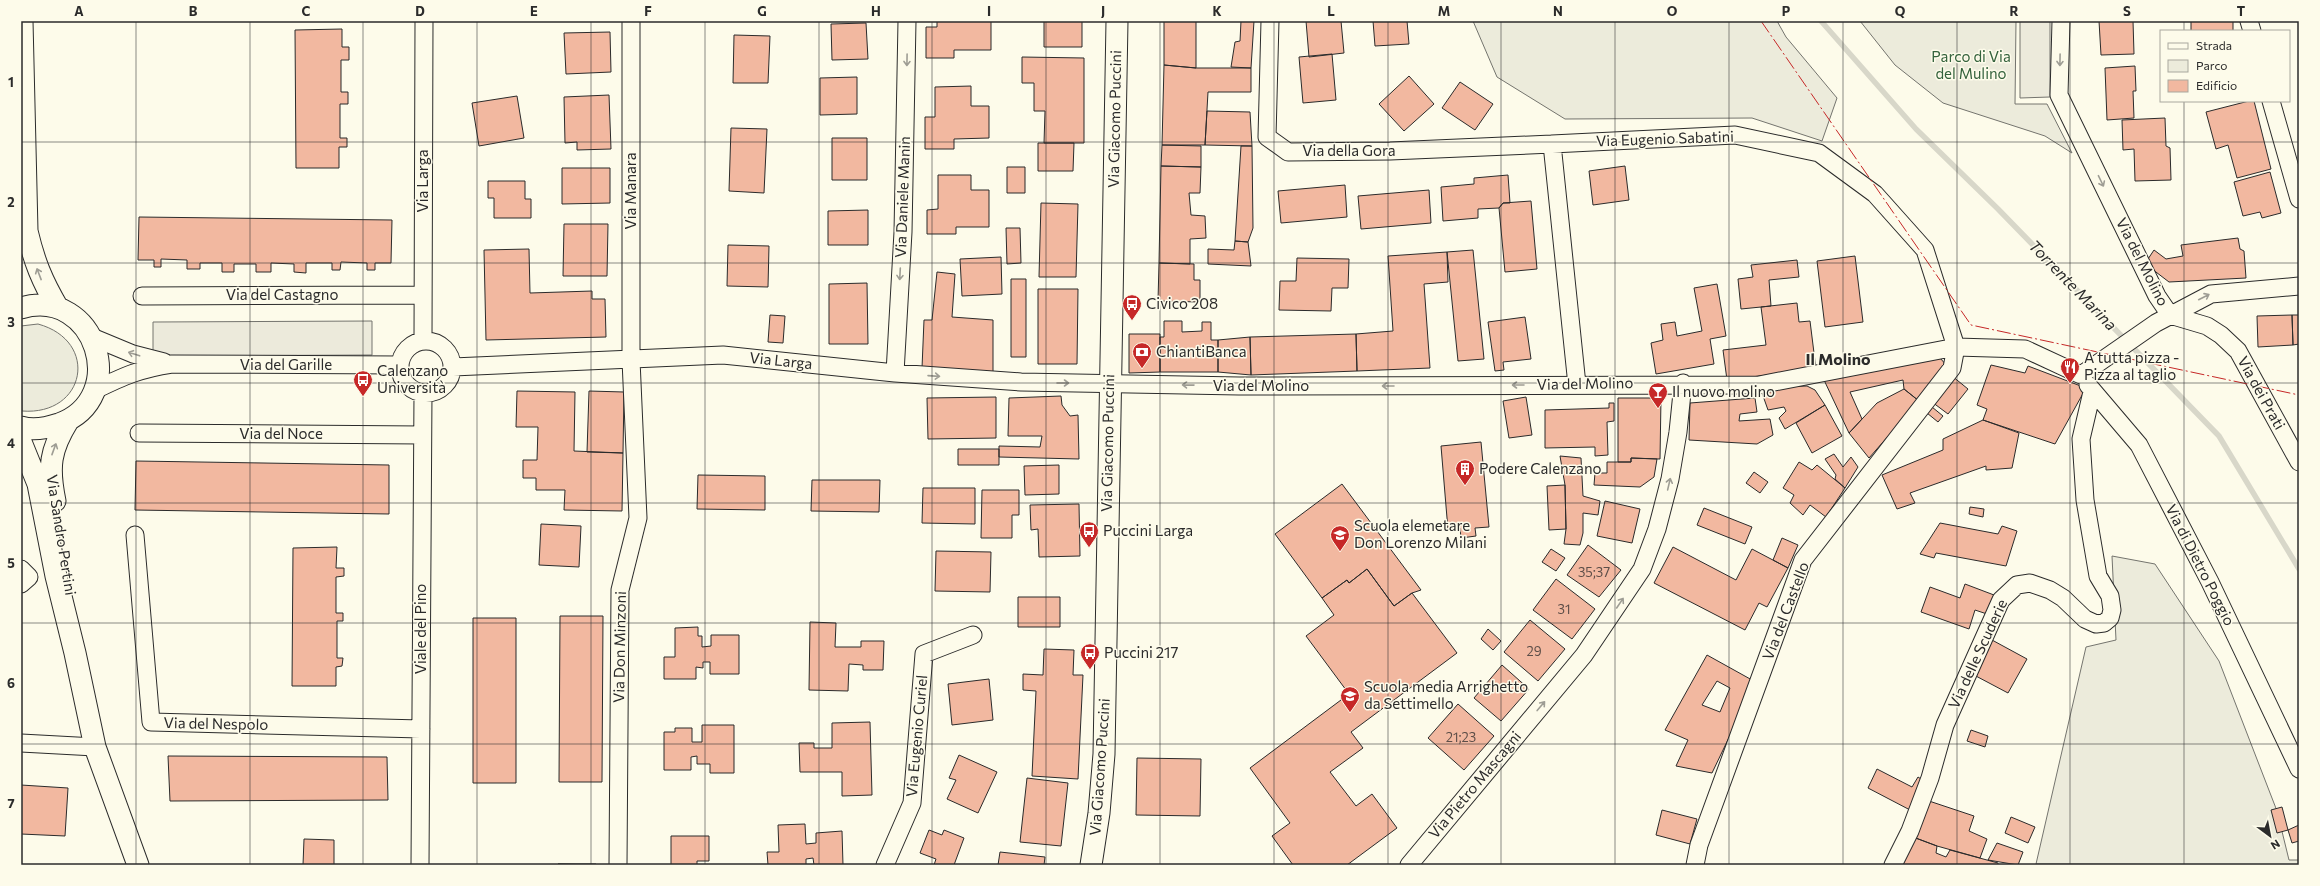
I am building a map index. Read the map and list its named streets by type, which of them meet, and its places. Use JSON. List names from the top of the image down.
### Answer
{
  "streets": {
    "street": [
      "Via Giacomo Puccini",
      "Via Eugenio Sabatini",
      "Via della Gora",
      "Via Larga",
      "Via Manara",
      "Via Daniele Manin",
      "Via del Molino",
      "Via del Castagno",
      "Via del Garille",
      "Via dei Prati",
      "Via del Noce",
      "Via Sandro Pertini",
      "Via di Dietro Poggio",
      "Via del Castello",
      "Viale del Pino",
      "Via Don Minzoni",
      "Via delle Scuderie",
      "Via del Nespolo",
      "Via Eugenio Curiel",
      "Via Pietro Mascagni"
    ]
  },
  "crossings": [
    ["Via Giacomo Puccini", "Via Larga"],
    ["Via Giacomo Puccini", "Via del Molino"],
    ["Via Eugenio Sabatini", "Via della Gora"],
    ["Via Eugenio Sabatini", "Via del Molino"],
    ["Via Eugenio Sabatini", "Via del Castello"],
    ["Via Larga", "Via Manara"],
    ["Via Larga", "Via Daniele Manin"],
    ["Via Larga", "Via del Molino"],
    ["Via Larga", "Via del Castagno"],
    ["Via Larga", "Via del Garille"],
    ["Via Larga", "Viale del Pino"],
    ["Via Larga", "Via Don Minzoni"],
    ["Via Manara", "Via Don Minzoni"],
    ["Via del Molino", "Via dei Prati"],
    ["Via del Molino", "Via di Dietro Poggio"],
    ["Via del Molino", "Via del Castello"],
    ["Via del Molino", "Via Pietro Mascagni"],
    ["Via del Garille", "Via Sandro Pertini"],
    ["Via del Garille", "Viale del Pino"],
    ["Via del Noce", "Viale del Pino"],
    ["Via di Dietro Poggio", "Via delle Scuderie"],
    ["Viale del Pino", "Via del Nespolo"]
  ],
  "one_way": ["Via Daniele Manin", "Via Pietro Mascagni"],
  "districts": ["Il Molino"],
  "water": ["Torrente Marina"],
  "parks": ["Parco di Via del Mulino"],
  "places": {
    "bus stop": [
      "Civico 208",
      "Calenzano Università",
      "Puccini Larga",
      "Puccini 217"
    ],
    "bank": ["ChiantiBanca"],
    "restaurant": ["A tutta pizza - Pizza al taglio"],
    "bar": ["Il nuovo molino"],
    "building": ["Podere Calenzano"],
    "school or university": ["Scuola elemetare Don Lorenzo Milani", "Scuola media Arrighetto da Settimello"]
  },
  "house_numbers": [
    "35;37",
    "31",
    "29",
    "21;23"
  ],
  "legend": ["Strada", "Parco", "Edificio"],
  "north": "bottom right",
  "grid": {
    "columns": [
      "A",
      "B",
      "C",
      "D",
      "E",
      "F",
      "G",
      "H",
      "I",
      "J",
      "K",
      "L",
      "M",
      "N",
      "O",
      "P",
      "Q",
      "R",
      "S",
      "T"
    ],
    "rows": [
      "1",
      "2",
      "3",
      "4",
      "5",
      "6",
      "7"
    ]
  }
}
